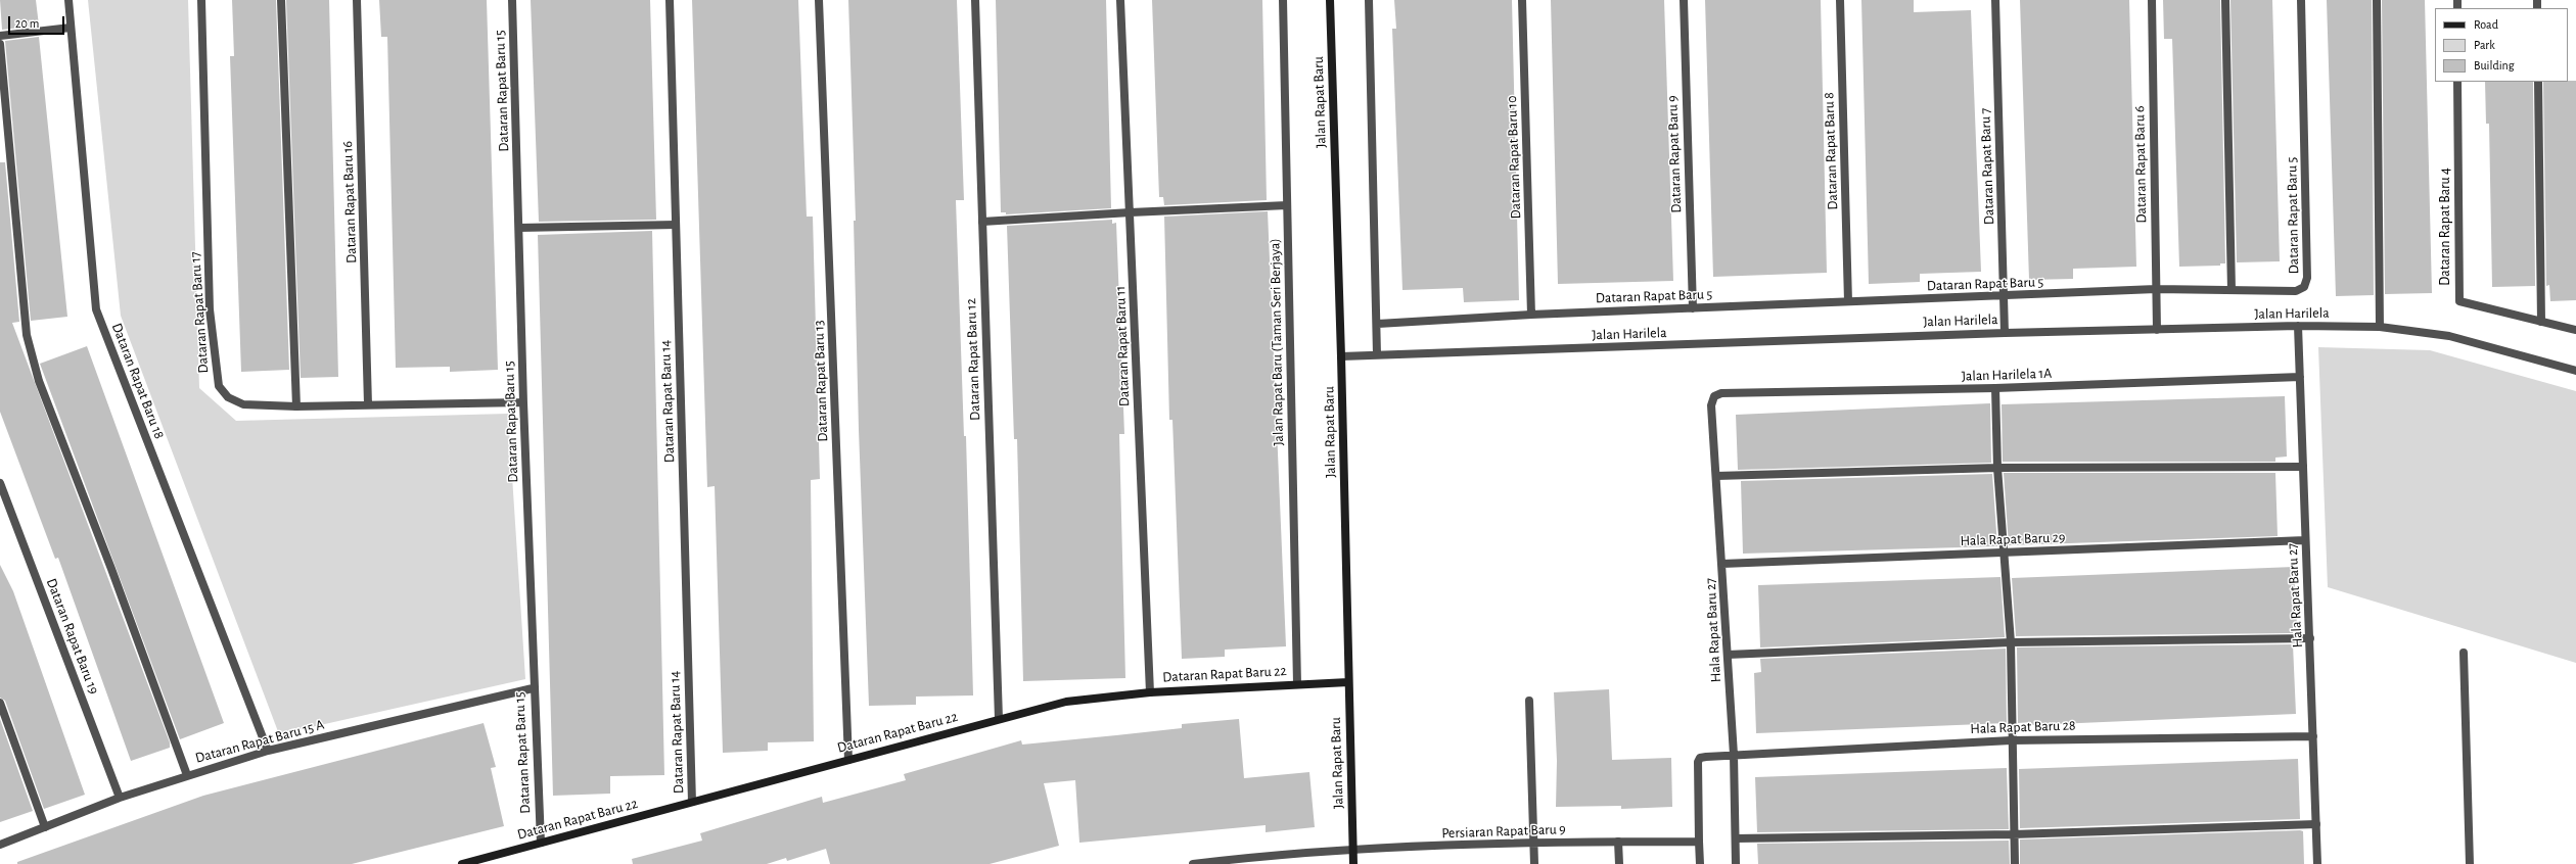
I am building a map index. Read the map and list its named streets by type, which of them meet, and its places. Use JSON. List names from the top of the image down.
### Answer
{
  "streets": {
    "street": [
      "Dataran Rapat Baru 15",
      "Jalan Rapat Baru",
      "Dataran Rapat Baru 8",
      "Dataran Rapat Baru 9",
      "Dataran Rapat Baru 10",
      "Dataran Rapat Baru 6",
      "Dataran Rapat Baru 7",
      "Dataran Rapat Baru 16",
      "Dataran Rapat Baru 5",
      "Dataran Rapat Baru 4",
      "Dataran Rapat Baru 17",
      "Jalan Harilela",
      "Jalan Rapat Baru (Taman Seri Berjaya)",
      "Dataran Rapat Baru 11",
      "Dataran Rapat Baru 12",
      "Jalan Harilela 1A",
      "Dataran Rapat Baru 18",
      "Dataran Rapat Baru 13",
      "Dataran Rapat Baru 14",
      "Hala Rapat Baru 29",
      "Hala Rapat Baru 27",
      "Dataran Rapat Baru 19",
      "Dataran Rapat Baru 22",
      "Hala Rapat Baru 28",
      "Dataran Rapat Baru 15 A",
      "Persiaran Rapat Baru 9"
    ]
  },
  "crossings": [
    ["Dataran Rapat Baru 15", "Dataran Rapat Baru 17"],
    ["Dataran Rapat Baru 15", "Dataran Rapat Baru 22"],
    ["Dataran Rapat Baru 15", "Dataran Rapat Baru 15 A"],
    ["Jalan Rapat Baru", "Jalan Harilela"],
    ["Jalan Rapat Baru", "Dataran Rapat Baru 22"],
    ["Jalan Rapat Baru", "Persiaran Rapat Baru 9"],
    ["Dataran Rapat Baru 8", "Dataran Rapat Baru 5"],
    ["Dataran Rapat Baru 9", "Dataran Rapat Baru 5"],
    ["Dataran Rapat Baru 10", "Dataran Rapat Baru 5"],
    ["Dataran Rapat Baru 6", "Dataran Rapat Baru 5"],
    ["Dataran Rapat Baru 6", "Jalan Harilela"],
    ["Dataran Rapat Baru 7", "Dataran Rapat Baru 5"],
    ["Dataran Rapat Baru 7", "Jalan Harilela"],
    ["Dataran Rapat Baru 16", "Dataran Rapat Baru 17"],
    ["Jalan Harilela", "Hala Rapat Baru 27"],
    ["Jalan Rapat Baru (Taman Seri Berjaya)", "Dataran Rapat Baru 22"],
    ["Dataran Rapat Baru 11", "Dataran Rapat Baru 22"],
    ["Dataran Rapat Baru 12", "Dataran Rapat Baru 22"],
    ["Jalan Harilela 1A", "Hala Rapat Baru 27"],
    ["Dataran Rapat Baru 18", "Dataran Rapat Baru 15 A"],
    ["Dataran Rapat Baru 13", "Dataran Rapat Baru 22"],
    ["Dataran Rapat Baru 14", "Dataran Rapat Baru 22"],
    ["Hala Rapat Baru 29", "Hala Rapat Baru 27"],
    ["Hala Rapat Baru 27", "Hala Rapat Baru 28"],
    ["Dataran Rapat Baru 19", "Dataran Rapat Baru 15 A"]
  ],
  "legend": ["Road", "Park", "Building"],
  "scale_bar": "20 m"
}
